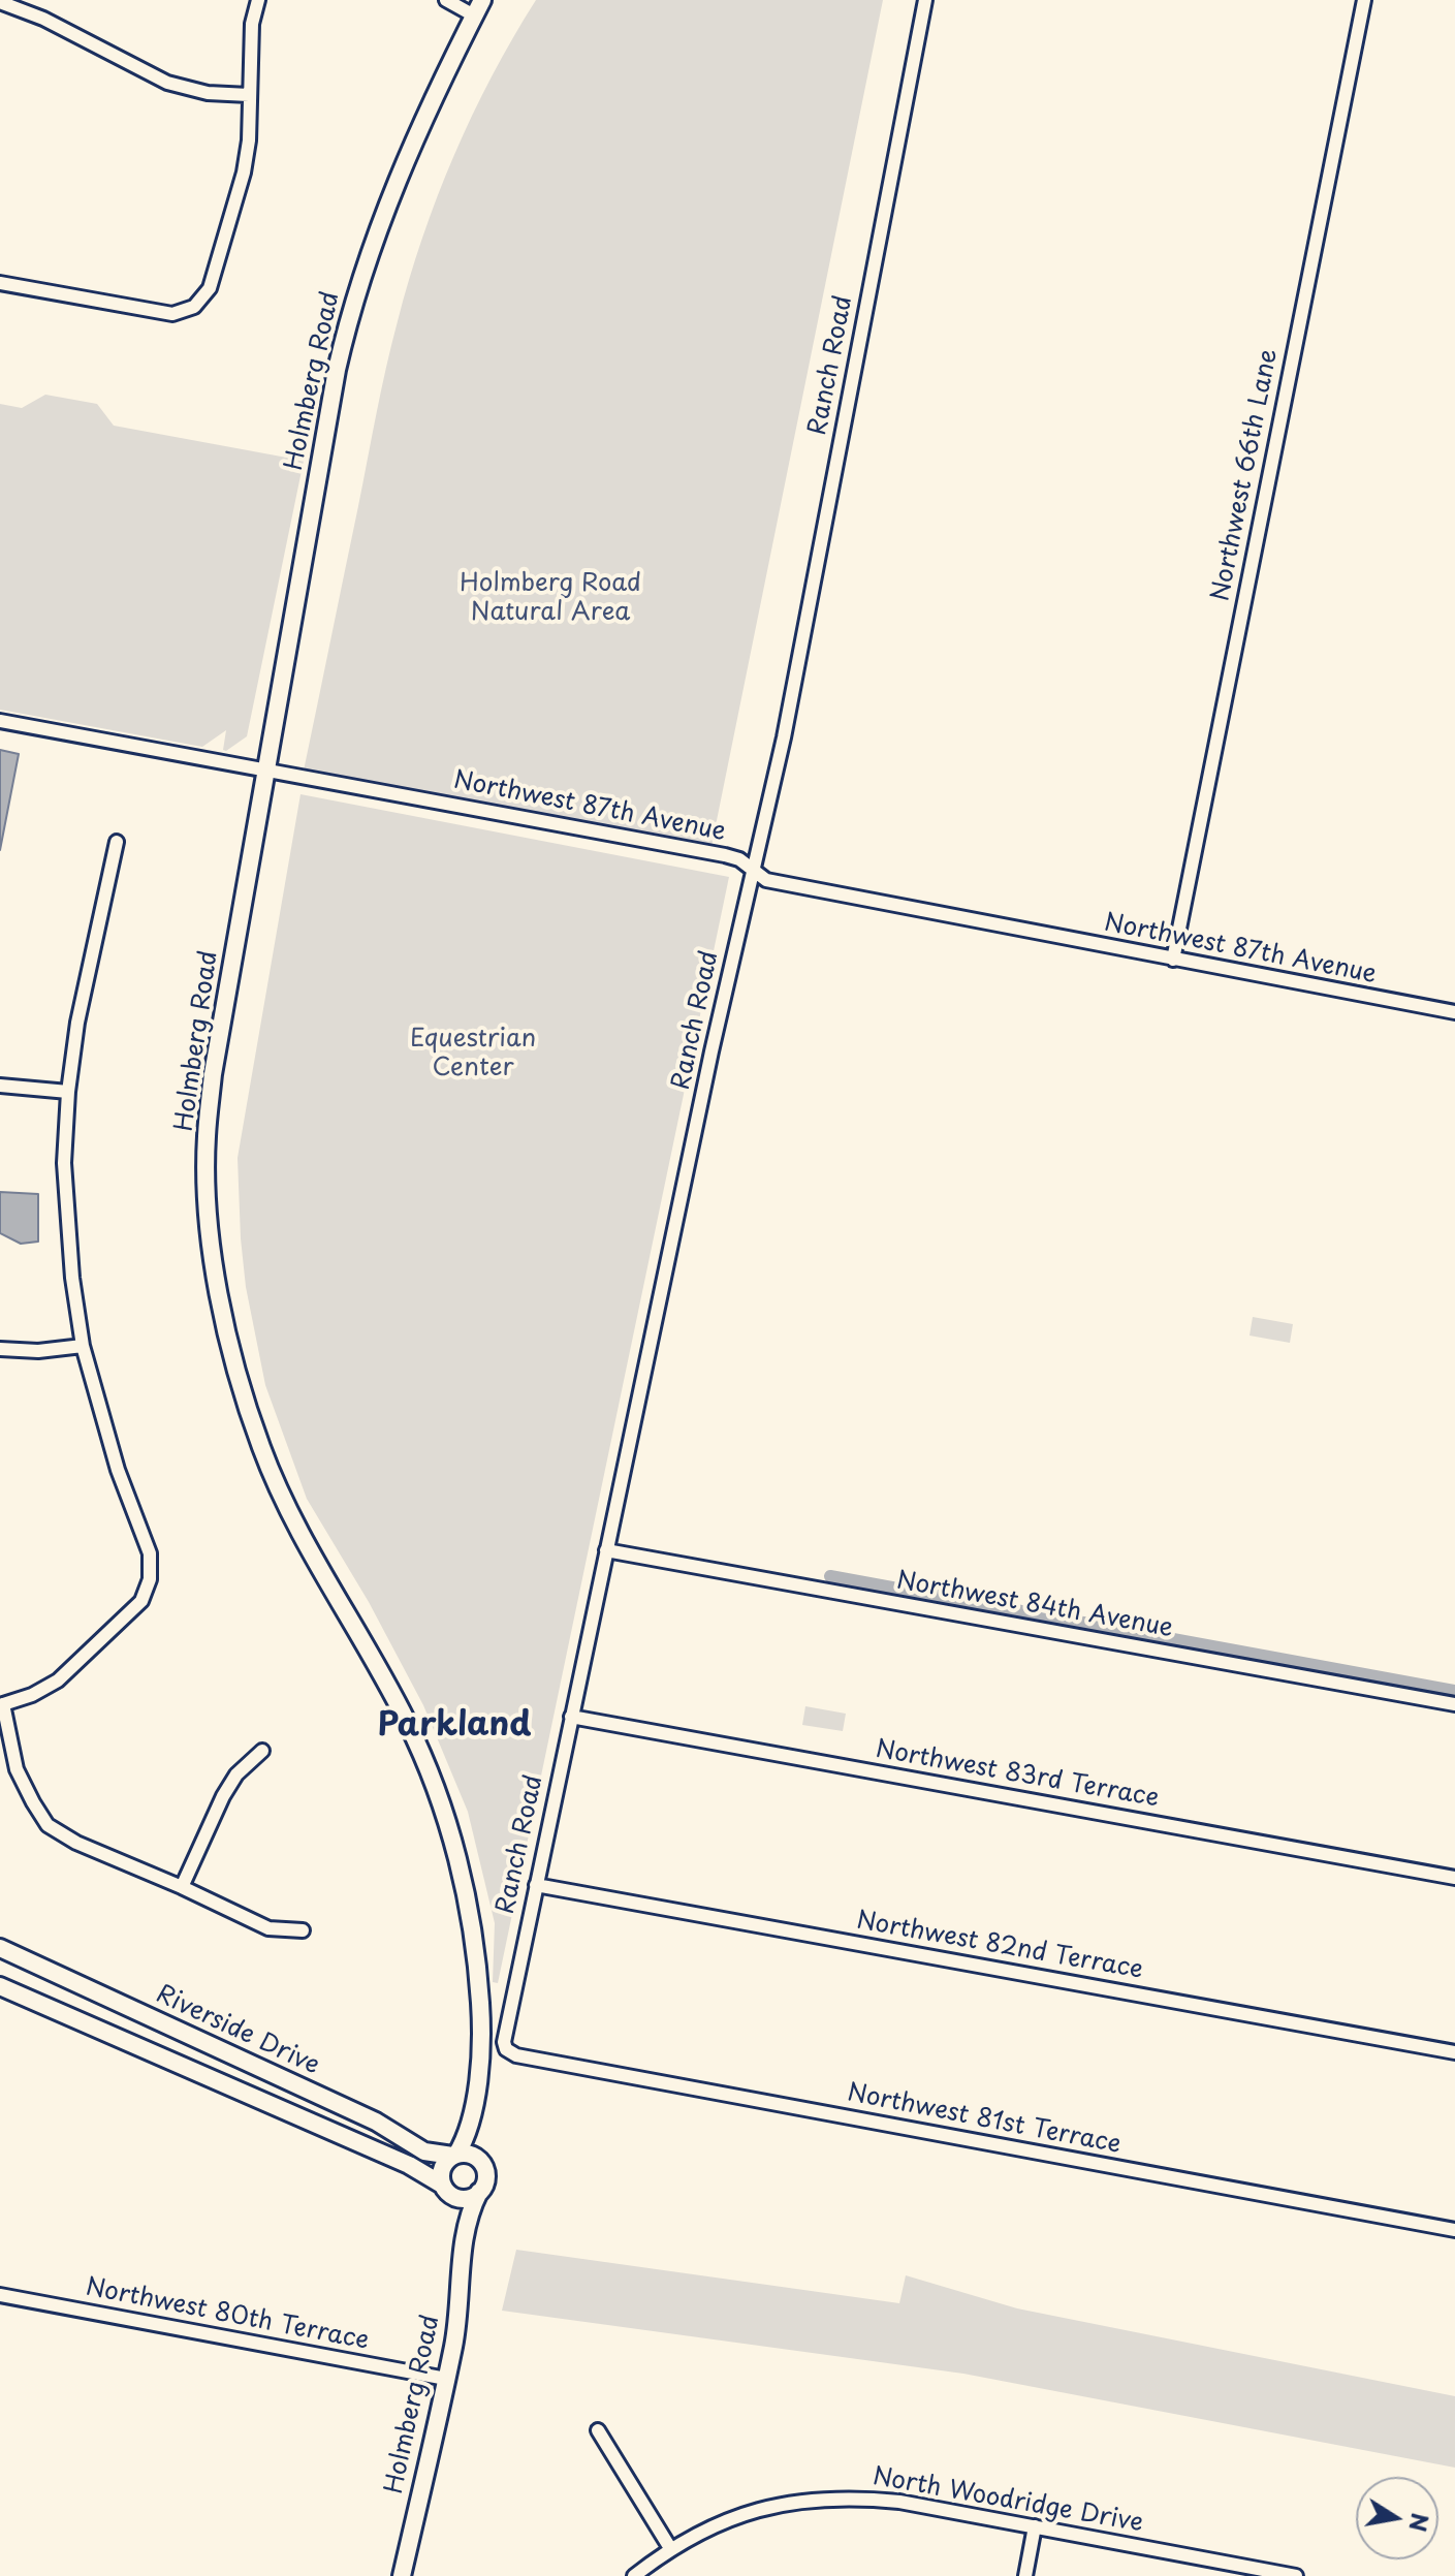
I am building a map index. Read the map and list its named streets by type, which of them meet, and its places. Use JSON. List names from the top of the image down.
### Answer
{
  "streets": {
    "street": [
      "Ranch Road",
      "Holmberg Road",
      "Northwest 66th Lane",
      "Northwest 87th Avenue",
      "Northwest 84th Avenue",
      "Northwest 83rd Terrace",
      "Northwest 82nd Terrace",
      "Riverside Drive",
      "Northwest 81st Terrace",
      "Northwest 80th Terrace",
      "North Woodridge Drive"
    ]
  },
  "crossings": [
    ["Ranch Road", "Northwest 87th Avenue"],
    ["Ranch Road", "Northwest 84th Avenue"],
    ["Ranch Road", "Northwest 83rd Terrace"],
    ["Ranch Road", "Northwest 82nd Terrace"],
    ["Ranch Road", "Northwest 81st Terrace"],
    ["Holmberg Road", "Northwest 87th Avenue"],
    ["Holmberg Road", "Riverside Drive"],
    ["Holmberg Road", "Northwest 80th Terrace"],
    ["Northwest 66th Lane", "Northwest 87th Avenue"]
  ],
  "districts": ["Parkland"],
  "parks": ["Holmberg Road Natural Area", "Equestrian Center"],
  "north": "right"
}
